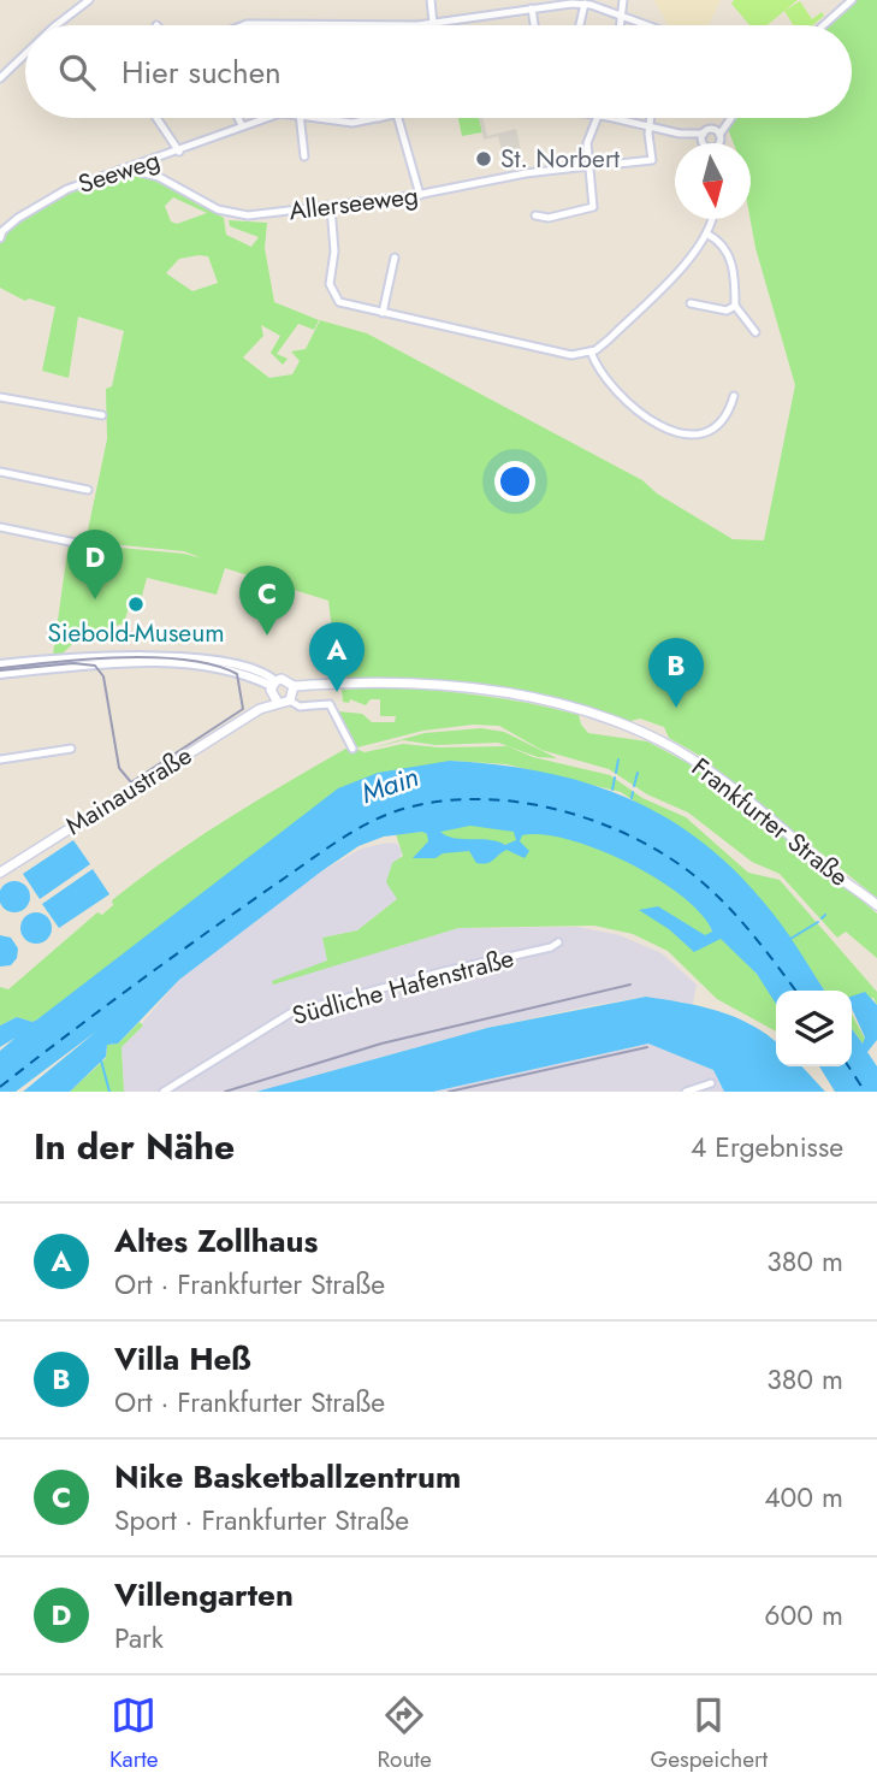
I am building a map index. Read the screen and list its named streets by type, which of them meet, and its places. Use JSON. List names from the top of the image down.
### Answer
{
  "streets": {
    "main road": ["Mainaustraße", "Frankfurter Straße"],
    "street": ["Seeweg", "Allerseeweg", "Südliche Hafenstraße"]
  },
  "crossings": [
    ["Seeweg", "Allerseeweg"],
    ["Mainaustraße", "Frankfurter Straße"]
  ],
  "water": ["Main"],
  "places": ["St. Norbert", "Siebold-Museum"],
  "north": "bottom",
  "page": {
    "search": "Hier suchen",
    "pins": [
      "D",
      "C",
      "A",
      "B"
    ],
    "heading": ["In der Nähe", "4 Ergebnisse"],
    "list": [
      {
        "mark": "A",
        "name": "Altes Zollhaus",
        "note": "Ort · Frankfurter Straße",
        "value": "380 m"
      },
      {
        "mark": "B",
        "name": "Villa Heß",
        "note": "Ort · Frankfurter Straße",
        "value": "380 m"
      },
      {
        "mark": "C",
        "name": "Nike Basketballzentrum",
        "note": "Sport · Frankfurter Straße",
        "value": "400 m"
      },
      {
        "mark": "D",
        "name": "Villengarten",
        "note": "Park",
        "value": "600 m"
      }
    ],
    "nav": ["Karte", "Route", "Gespeichert"]
  }
}
